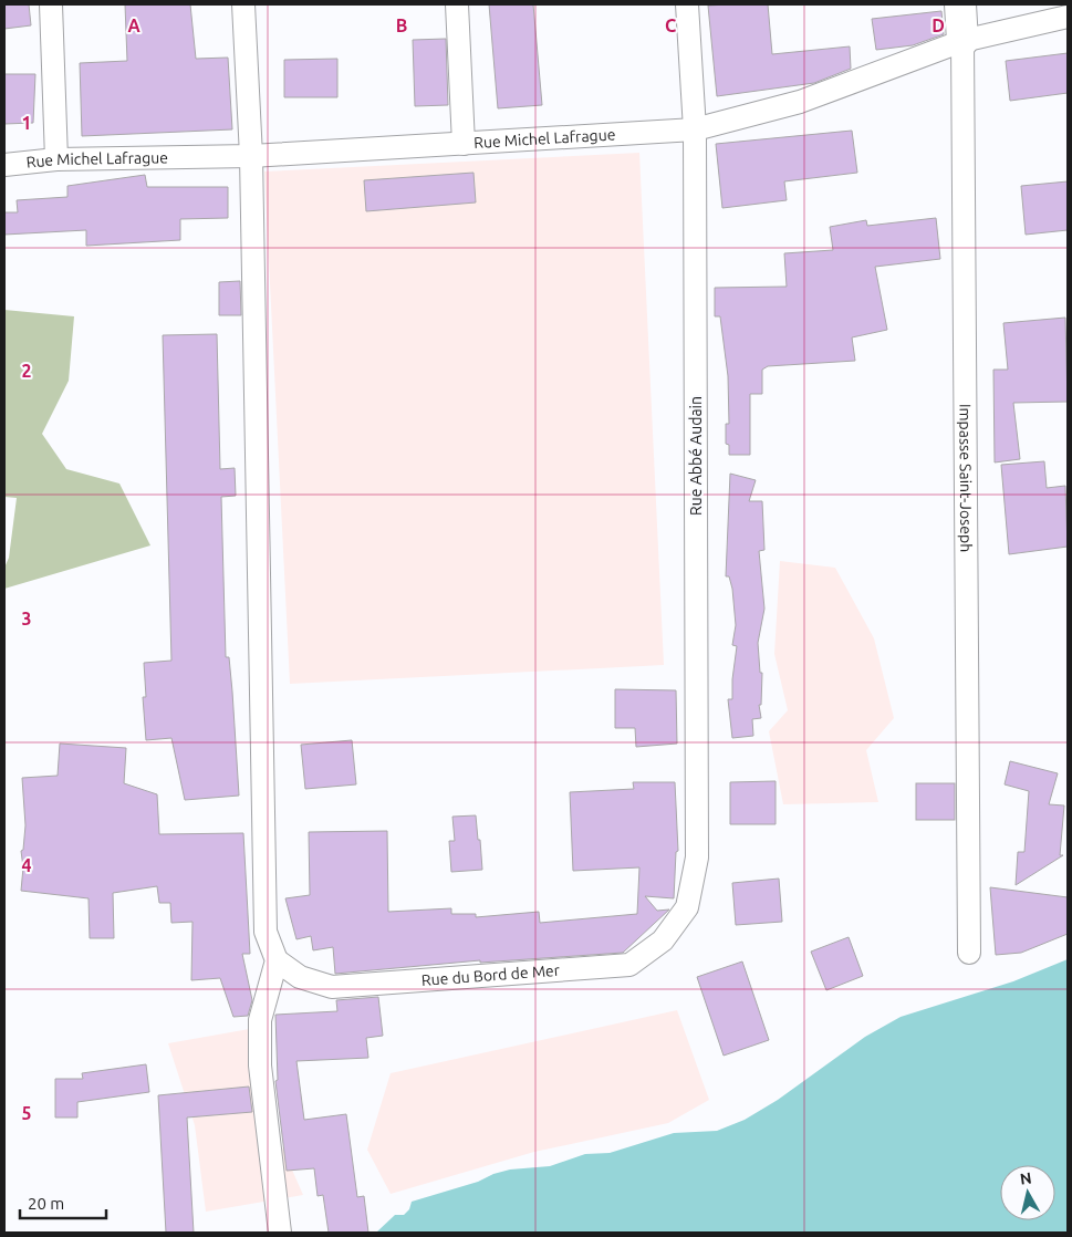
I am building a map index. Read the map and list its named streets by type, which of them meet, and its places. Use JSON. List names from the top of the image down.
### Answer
{
  "streets": {
    "street": [
      "Rue Michel Lafrague",
      "Rue Abbé Audain",
      "Impasse Saint-Joseph",
      "Rue du Bord de Mer"
    ]
  },
  "crossings": [
    ["Rue Michel Lafrague", "Rue Abbé Audain"],
    ["Rue Michel Lafrague", "Impasse Saint-Joseph"],
    ["Rue Abbé Audain", "Rue du Bord de Mer"]
  ],
  "scale_bar": "20 m",
  "north": "top",
  "grid": {
    "columns": [
      "A",
      "B",
      "C",
      "D"
    ],
    "rows": [
      "1",
      "2",
      "3",
      "4",
      "5"
    ]
  }
}
